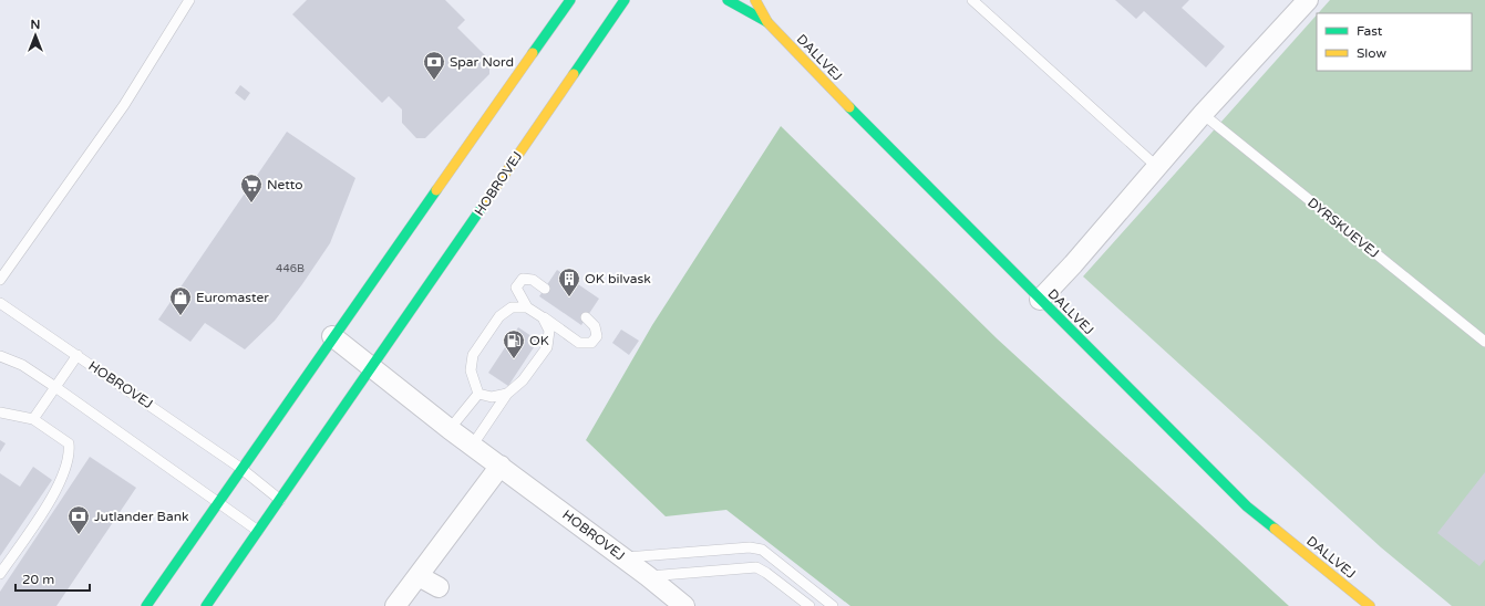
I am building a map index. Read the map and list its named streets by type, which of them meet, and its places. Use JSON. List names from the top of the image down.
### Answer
{
  "streets": {
    "main road": ["DALLVEJ", "HOBROVEJ"],
    "lane": ["DYRSKUEVEJ"]
  },
  "places": {
    "bank": ["Spar Nord", "Jutlander Bank"],
    "supermarket": ["Netto"],
    "building": ["OK bilvask"],
    "shop": ["Euromaster"],
    "fuel station": ["OK"]
  },
  "house_numbers": ["446B"],
  "legend": ["Fast", "Slow"],
  "scale_bar": "20 m",
  "north": "top"
}
